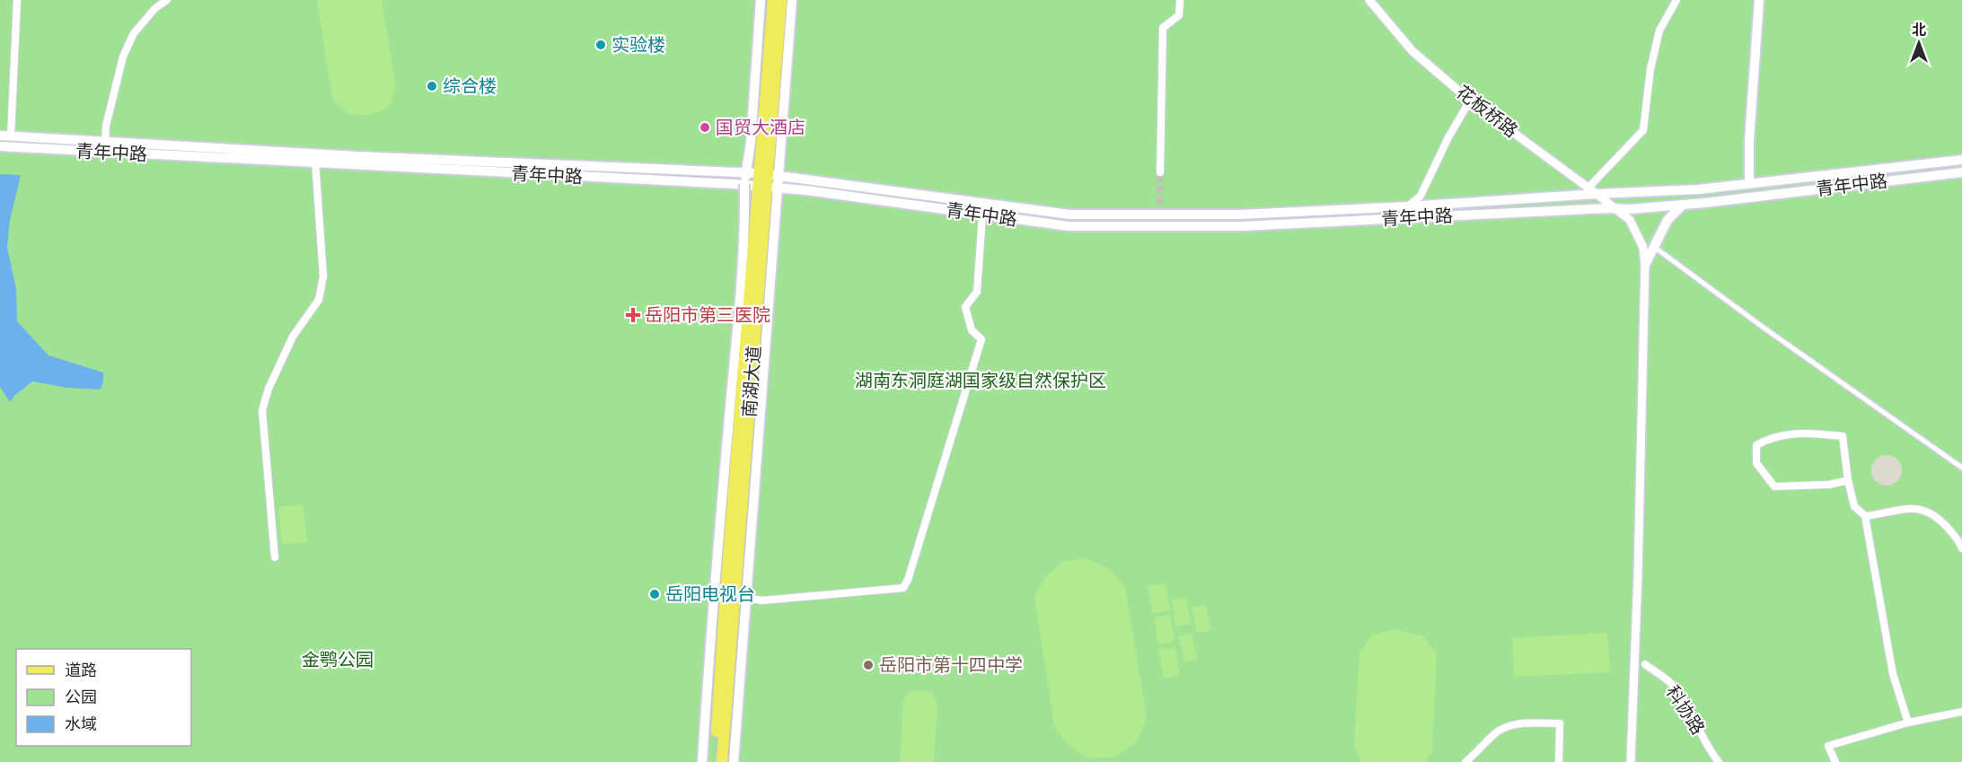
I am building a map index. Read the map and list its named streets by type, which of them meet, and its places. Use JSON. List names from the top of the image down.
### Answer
{
  "streets": {
    "main road": ["青年中路", "南湖大道"],
    "street": ["花板桥路", "科协路"]
  },
  "crossings": [
    ["花板桥路", "青年中路"],
    ["青年中路", "南湖大道"]
  ],
  "parks": ["湖南东洞庭湖国家级自然保护区", "金鹗公园"],
  "places": {
    "other": [
      "实验楼",
      "综合楼",
      "国贸大酒店",
      "岳阳电视台",
      "岳阳市第十四中学"
    ],
    "health": ["岳阳市第三医院"]
  },
  "legend": ["道路", "公园", "水域"],
  "north": "top"
}
